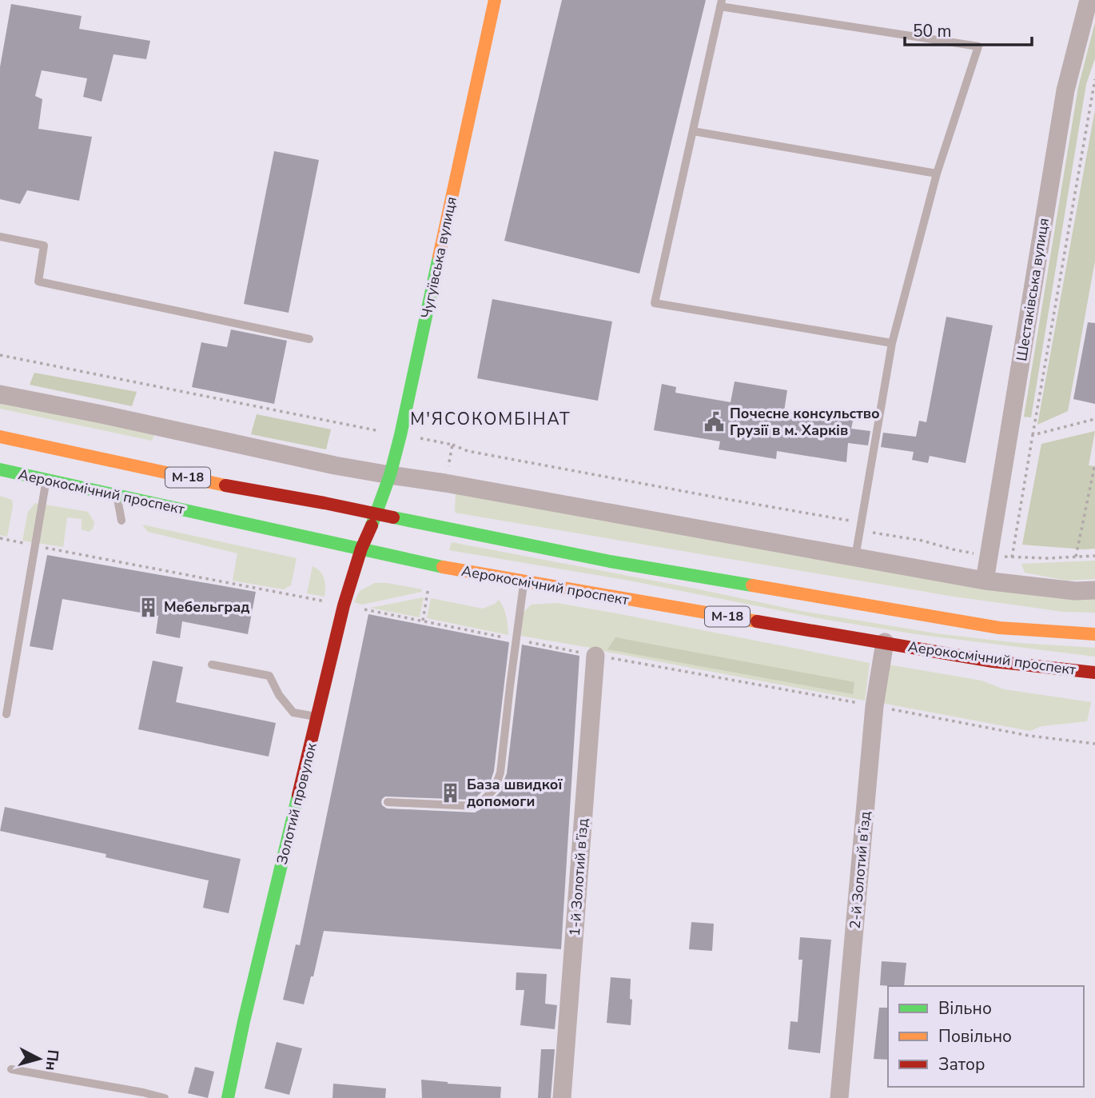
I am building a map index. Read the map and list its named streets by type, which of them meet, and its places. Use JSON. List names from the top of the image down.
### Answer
{
  "streets": {
    "main road": [
      "Чугуївська вулиця",
      "М-18",
      "Аерокосмічний проспект",
      "Золотий провулок"
    ],
    "street": ["Шестаківська вулиця", "2-й Золотий в’їзд", "1-й Золотий в’їзд"]
  },
  "crossings": [
    ["Чугуївська вулиця", "М-18"],
    ["Чугуївська вулиця", "Золотий провулок"],
    ["М-18", "Золотий провулок"],
    ["Аерокосмічний проспект", "Золотий провулок"],
    ["Аерокосмічний проспект", "2-й Золотий в’їзд"]
  ],
  "districts": ["М'ЯСОКОМБІНАТ"],
  "places": {
    "public building": ["Почесне консульство Грузії в м. Харків"],
    "building": ["Мебельград", "База швидкої допомоги"]
  },
  "legend": ["Вільно", "Повільно", "Затор"],
  "scale_bar": "50 m",
  "north": "right"
}
